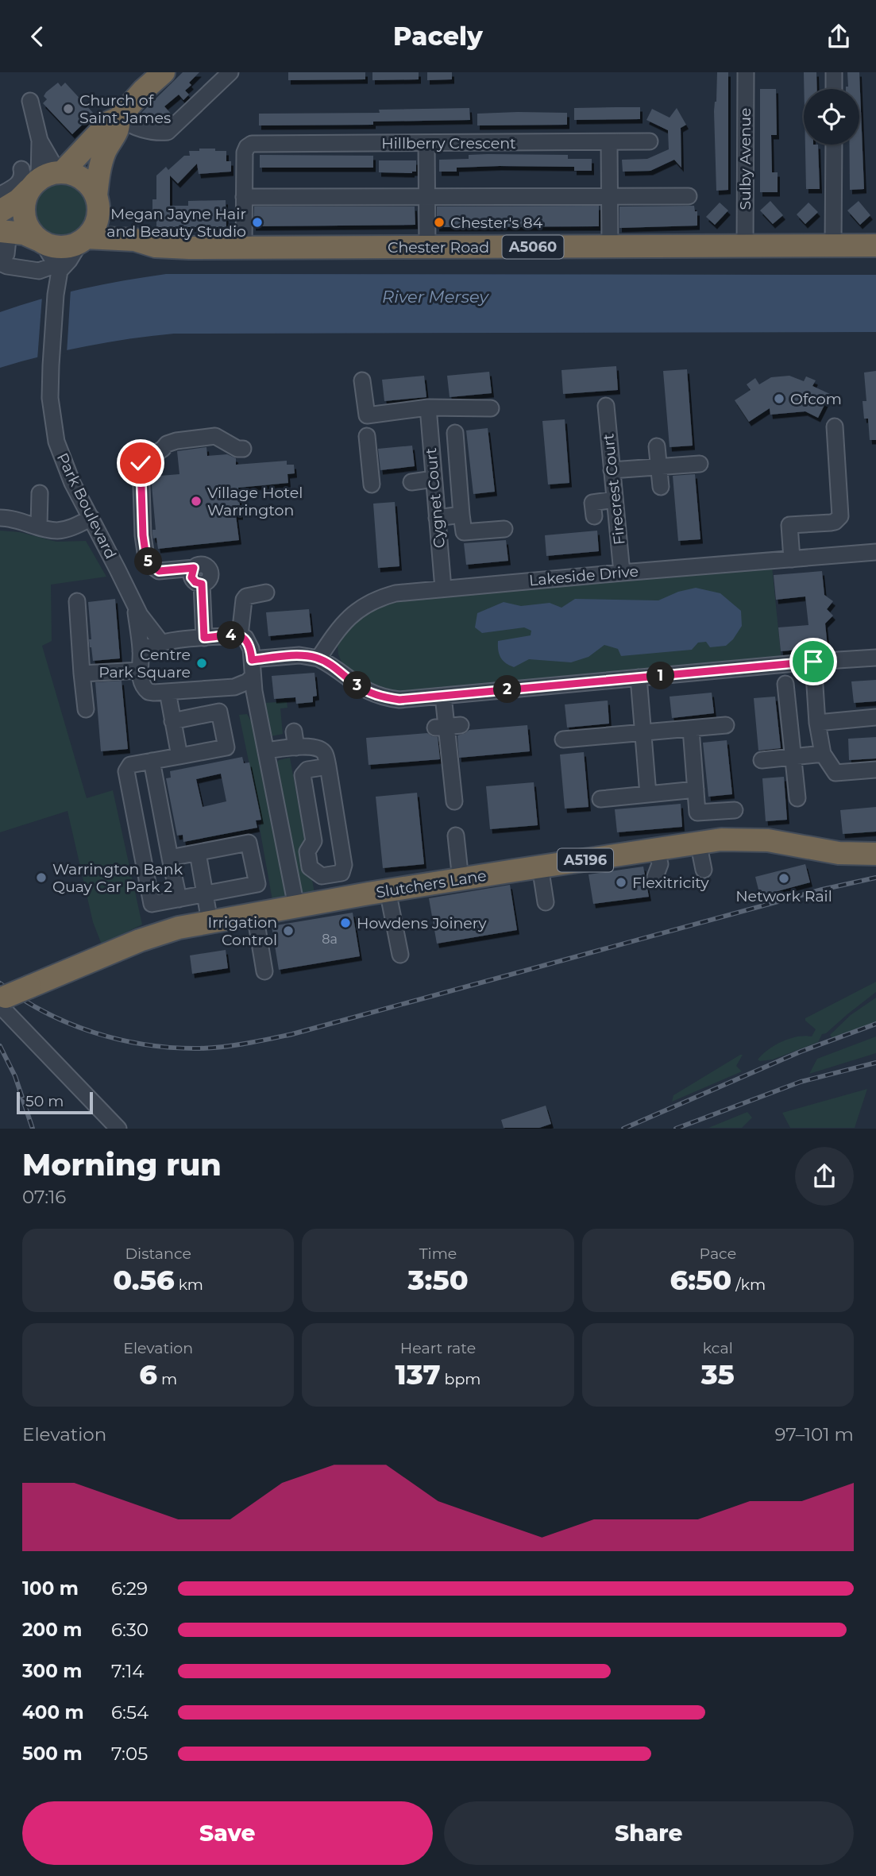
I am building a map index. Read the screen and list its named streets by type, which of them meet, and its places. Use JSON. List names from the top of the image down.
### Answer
{
  "streets": {
    "highway": [
      "Chester Road",
      "A5060",
      "A5196",
      "Slutchers Lane"
    ],
    "street": [
      "Hillberry Crescent",
      "Sulby Avenue",
      "Firecrest Court",
      "Cygnet Court",
      "Park Boulevard",
      "Lakeside Drive"
    ]
  },
  "crossings": [
    ["Sulby Avenue", "Chester Road"],
    ["Firecrest Court", "Lakeside Drive"],
    ["Cygnet Court", "Lakeside Drive"]
  ],
  "water": ["River Mersey"],
  "places": [
    "Church of Saint James",
    "Megan Jayne Hair and Beauty Studio",
    "Chester's 84",
    "Ofcom",
    "Village Hotel Warrington",
    "Centre Park Square",
    "Warrington Bank Quay Car Park 2",
    "Network Rail",
    "Flexitricity",
    "Howdens Joinery",
    "Irrigation Control"
  ],
  "house_numbers": ["8a"],
  "scale_bar": "50 m",
  "page": {
    "header": "Pacely",
    "pins": [
      "5",
      "4",
      "1",
      "3",
      "2"
    ],
    "scale": "50 m",
    "heading": ["Morning run", "07:16"],
    "stats": [
      ["Distance", "0.56 km"],
      ["Time", "3:50"],
      ["Pace", "6:50 /km"],
      ["Elevation", "6 m"],
      ["Heart rate", "137 bpm"],
      ["kcal", "35"]
    ],
    "chart": ["Elevation", "97–101 m"],
    "list": [
      {
        "name": "100 m",
        "note": "6:29"
      },
      {
        "name": "200 m",
        "note": "6:30"
      },
      {
        "name": "300 m",
        "note": "7:14"
      },
      {
        "name": "400 m",
        "note": "6:54"
      },
      {
        "name": "500 m",
        "note": "7:05"
      }
    ],
    "buttons": ["Save", "Share"]
  }
}
